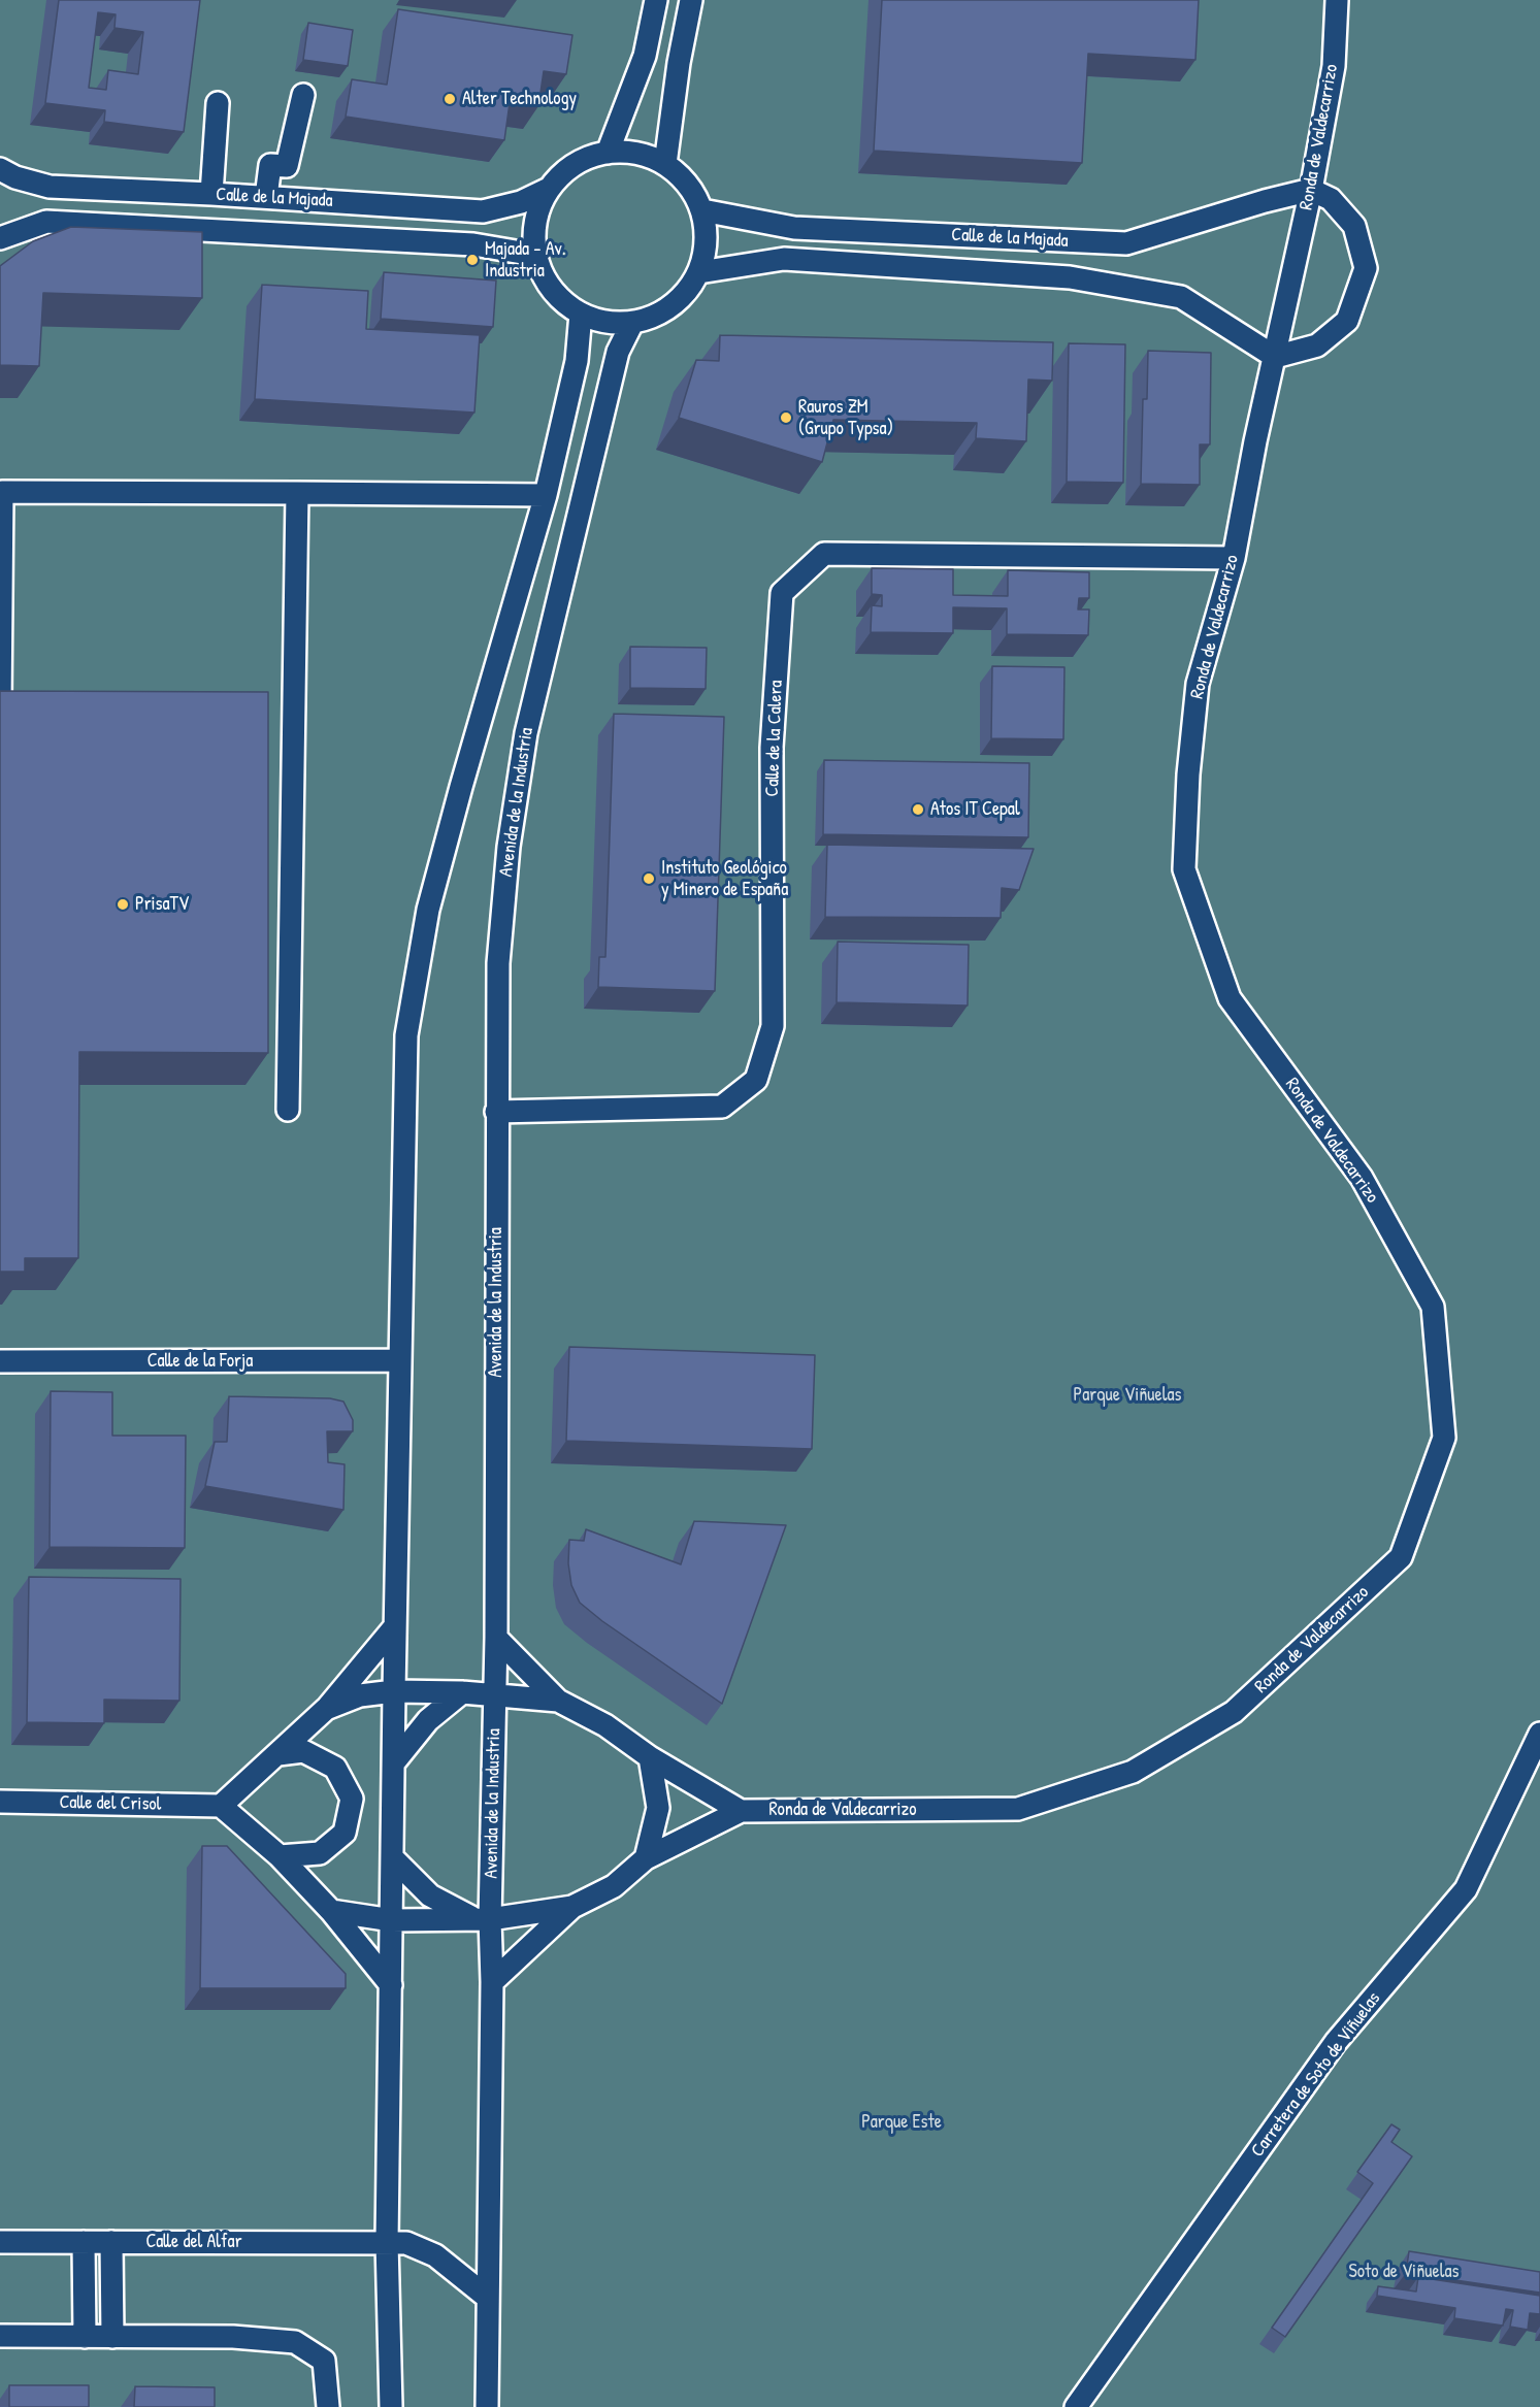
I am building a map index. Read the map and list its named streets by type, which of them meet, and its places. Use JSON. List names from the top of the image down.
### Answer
{
  "streets": {
    "street": [
      "Ronda de Valdecarrizo",
      "Calle de la Majada",
      "Calle de la Calera",
      "Avenida de la Industria",
      "Calle de la Forja",
      "Calle del Crisol",
      "Carretera de Soto de Viñuelas",
      "Calle del Alfar"
    ]
  },
  "crossings": [
    ["Ronda de Valdecarrizo", "Calle de la Majada"],
    ["Ronda de Valdecarrizo", "Calle de la Calera"],
    ["Calle de la Majada", "Avenida de la Industria"],
    ["Calle de la Calera", "Avenida de la Industria"]
  ],
  "parks": ["Parque Viñuelas", "Parque Este", "Soto de Viñuelas"],
  "places": [
    "Alter Technology",
    "Majada - Av. Industria",
    "Rauros ZM (Grupo Typsa)",
    "Atos IT Cepal",
    "Instituto Geológico y Minero de España",
    "PrisaTV"
  ]
}
